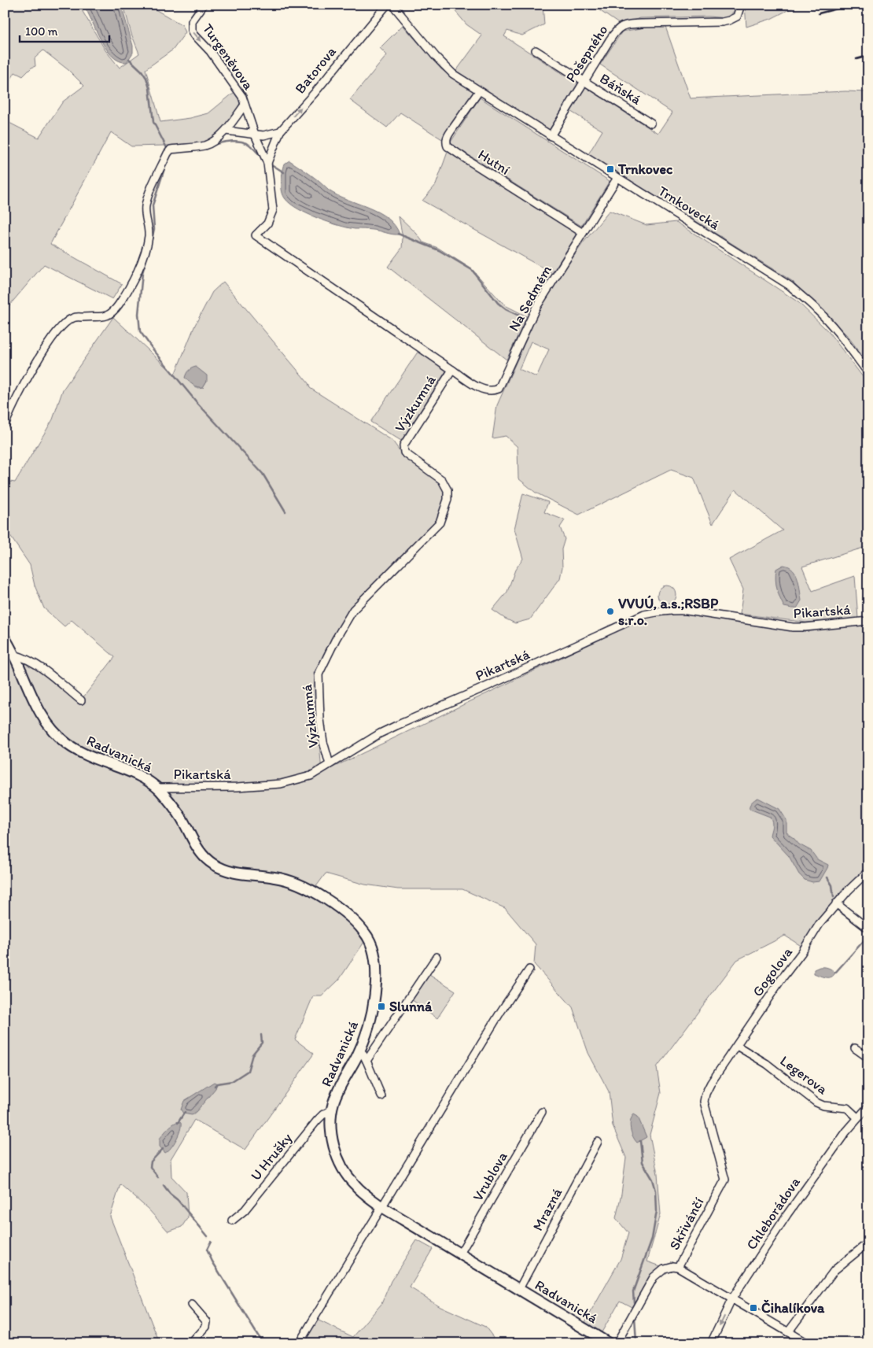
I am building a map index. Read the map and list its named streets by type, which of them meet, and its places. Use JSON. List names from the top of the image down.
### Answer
{
  "streets": {
    "street": [
      "Pošepného",
      "Turgeněvova",
      "Batorova",
      "Báňská",
      "Hutní",
      "Trnkovecká",
      "Na Sedmém",
      "Výzkumná",
      "Pikartská",
      "Radvanická",
      "Gogolova",
      "Legerova",
      "U Hrušky",
      "Vrublova",
      "Mrazná",
      "Chleborádova",
      "Skřivánčí"
    ]
  },
  "crossings": [
    ["Pošepného", "Báňská"],
    ["Pošepného", "Trnkovecká"],
    ["Turgeněvova", "Výzkumná"],
    ["Hutní", "Trnkovecká"],
    ["Hutní", "Na Sedmém"],
    ["Trnkovecká", "Na Sedmém"],
    ["Na Sedmém", "Výzkumná"],
    ["Výzkumná", "Pikartská"],
    ["Pikartská", "Radvanická"],
    ["Radvanická", "U Hrušky"],
    ["Radvanická", "Vrublova"],
    ["Radvanická", "Mrazná"],
    ["Gogolova", "Legerova"],
    ["Gogolova", "Skřivánčí"],
    ["Legerova", "Chleborádova"]
  ],
  "one_way": ["Turgeněvova", "Batorova"],
  "places": {
    "transit": ["Trnkovec", "Slunná", "Čihalíkova"],
    "other": ["VVUÚ, a.s.;RSBP s.r.o."]
  },
  "scale_bar": "100 m"
}
